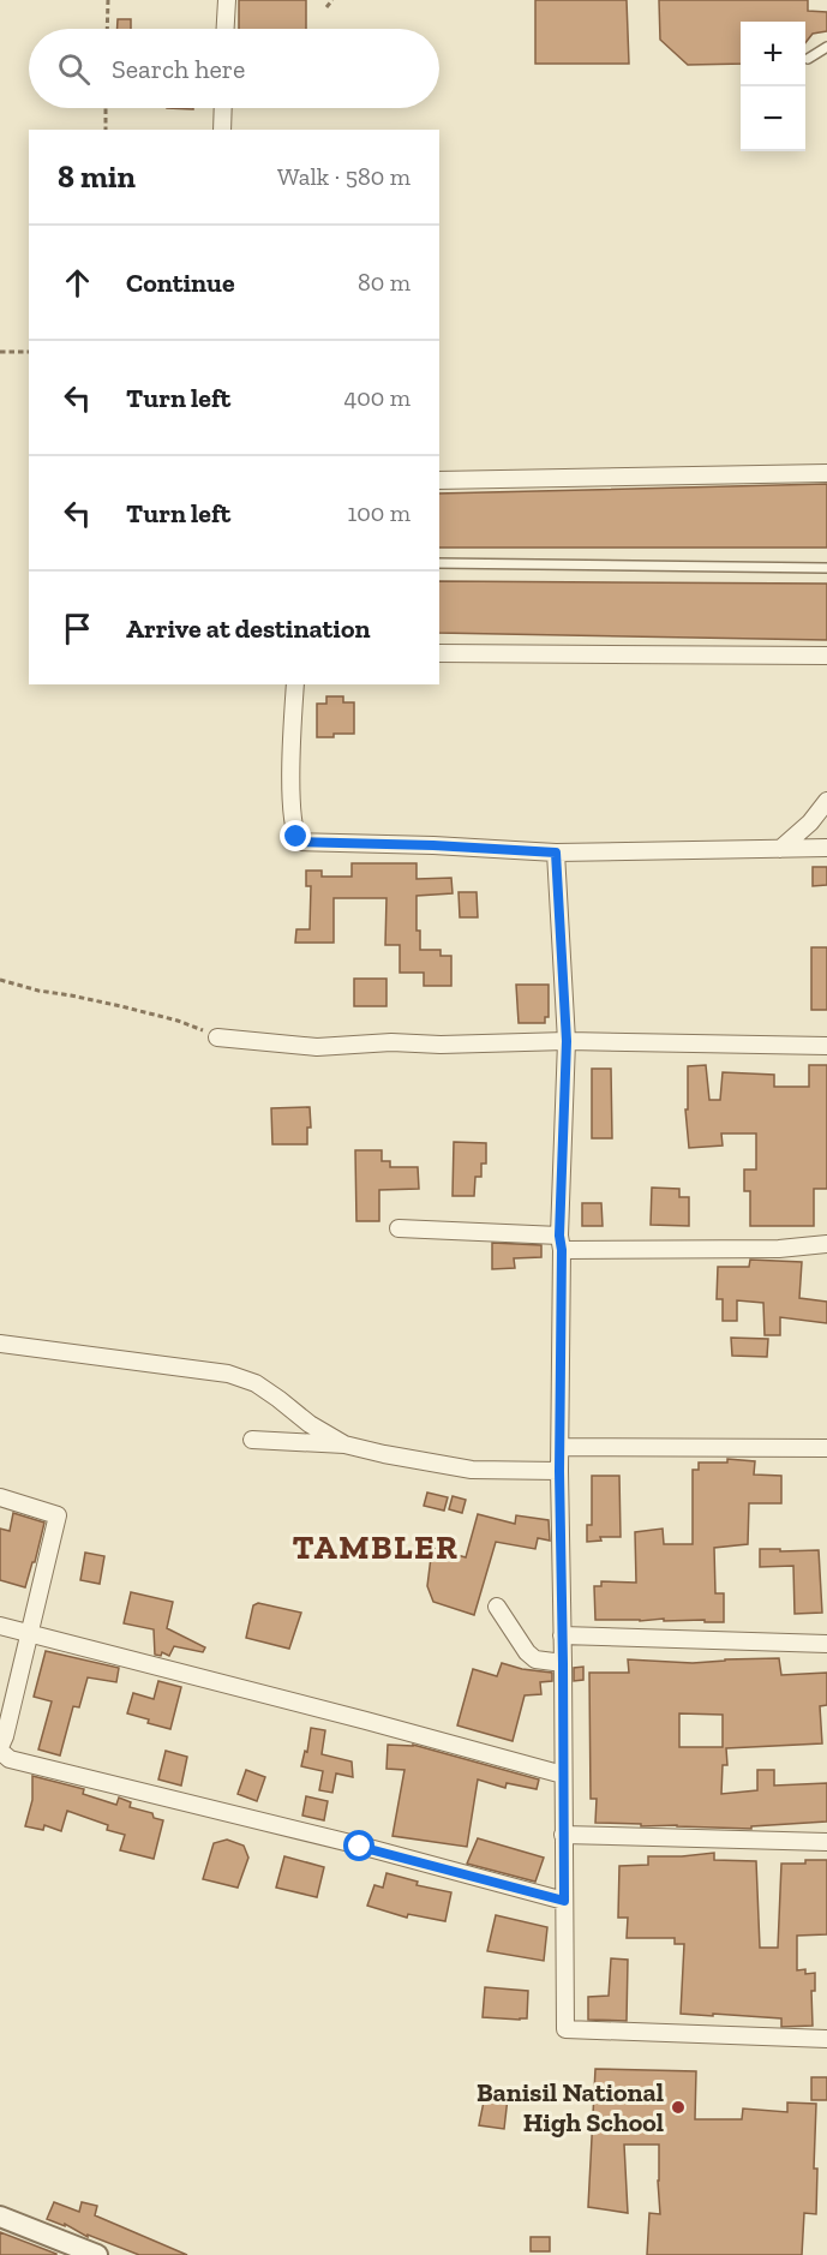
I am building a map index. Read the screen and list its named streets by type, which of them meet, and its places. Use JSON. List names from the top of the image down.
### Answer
{
  "districts": ["TAMBLER"],
  "places": ["Banisil National High School"],
  "page": {
    "map_buttons": ["+", "−"],
    "search": "Search here",
    "heading": ["8 min", "Walk · 580 m"],
    "list": [
      ["Continue", "80 m"],
      ["Turn left", "400 m"],
      ["Turn left", "100 m"],
      "Arrive at destination"
    ]
  }
}
